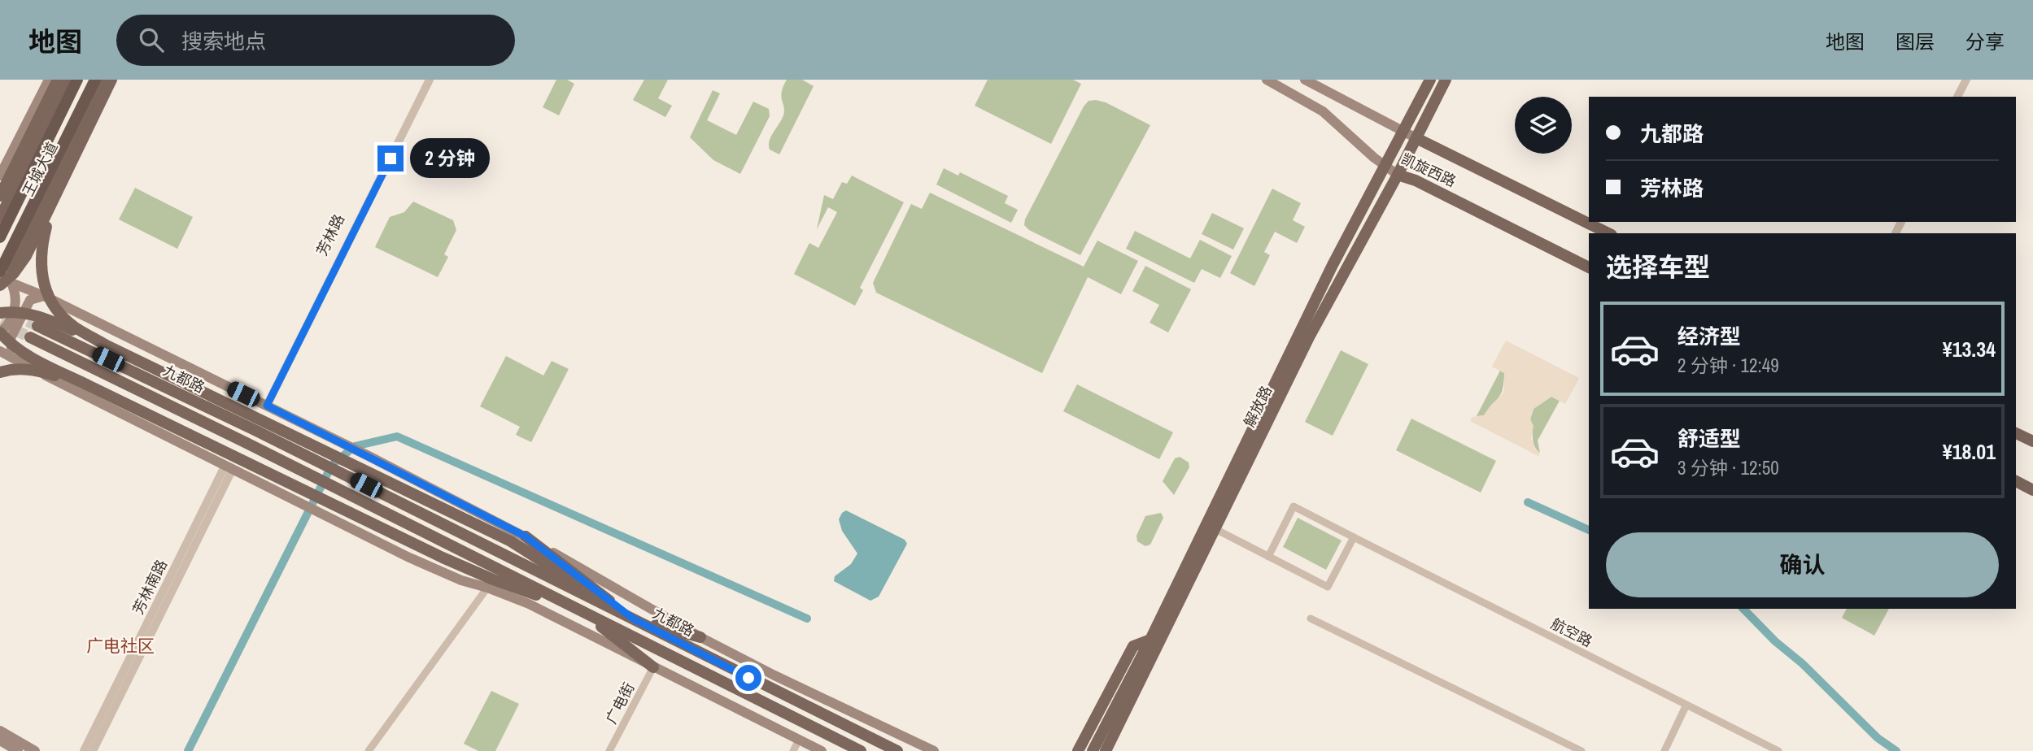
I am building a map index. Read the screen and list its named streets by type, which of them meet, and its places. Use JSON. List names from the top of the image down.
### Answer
{
  "streets": {
    "highway": ["王城大道"],
    "main road": ["凯旋西路", "九都路", "解放路"],
    "street": [
      "芳林路",
      "芳林南路",
      "航空路",
      "广电街"
    ]
  },
  "crossings": [
    ["王城大道", "九都路"],
    ["凯旋西路", "解放路"],
    ["芳林路", "九都路"]
  ],
  "districts": ["广电社区"],
  "page": {
    "header": "地图",
    "search": "搜索地点",
    "nav": ["地图", "图层", "分享"],
    "banner": ["九都路", "芳林路"],
    "bubble": "2 分钟",
    "heading": "选择车型",
    "list": [
      {
        "name": "经济型",
        "note": "2 分钟 · 12:49",
        "value": "¥13.34"
      },
      {
        "name": "舒适型",
        "note": "3 分钟 · 12:50",
        "value": "¥18.01"
      }
    ],
    "buttons": "确认"
  }
}
